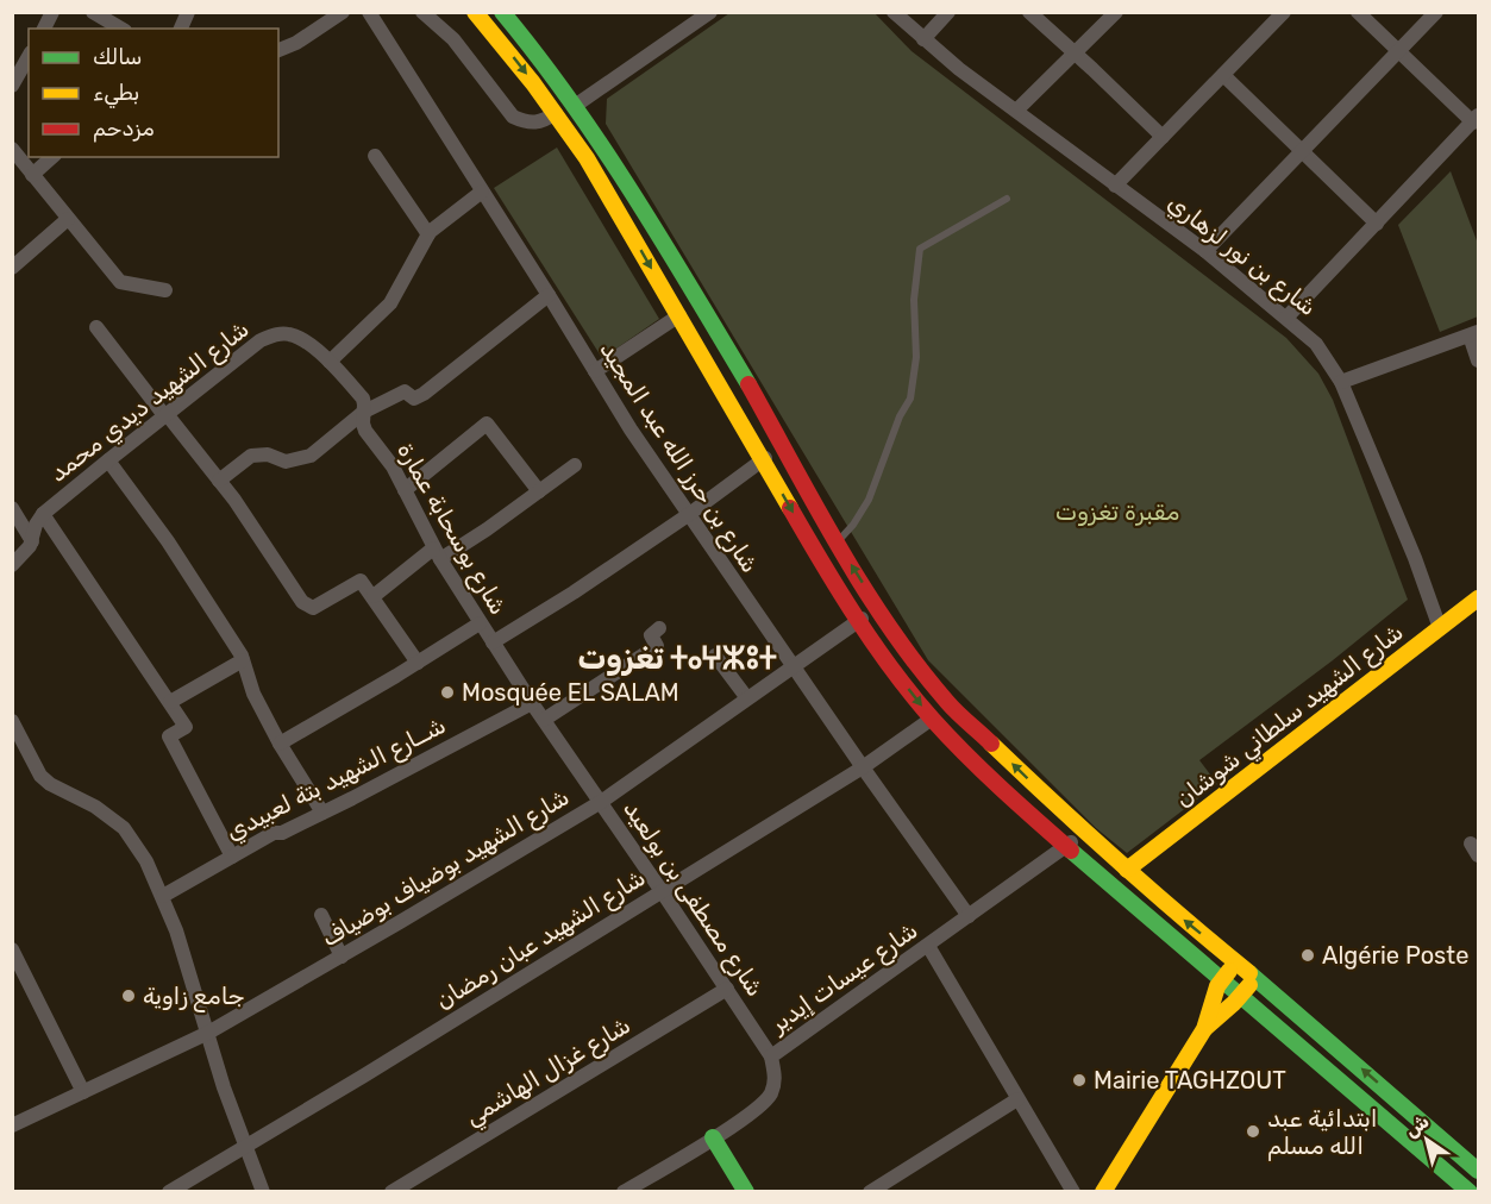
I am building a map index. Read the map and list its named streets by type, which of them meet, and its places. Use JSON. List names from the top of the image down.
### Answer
{
  "streets": {
    "main road": ["شارع الشهيد سلطاني شوشان"],
    "street": [
      "شارع بن نور لزهاري",
      "شارع الشهيد ديدي محمد",
      "شارع بن حرز الله عبد المجيد",
      "شارع بوسحابة عمارة",
      "شــارع الشهيد بتة لعبيدي",
      "شارع الشهيد بوضياف بوضياف",
      "شارع مصطفى بن بولعيد",
      "شارع الشهيد عبان رمضان",
      "شارع عيسات إيدير",
      "شارع غزال الهاشمي"
    ]
  },
  "crossings": [
    ["شارع بن نور لزهاري", "شارع الشهيد سلطاني شوشان"],
    ["شارع الشهيد ديدي محمد", "شارع بوسحابة عمارة"],
    ["شارع بن حرز الله عبد المجيد", "شارع الشهيد بوضياف بوضياف"],
    ["شارع بن حرز الله عبد المجيد", "شارع الشهيد عبان رمضان"],
    ["شارع بن حرز الله عبد المجيد", "شارع عيسات إيدير"],
    ["شارع بوسحابة عمارة", "شــارع الشهيد بتة لعبيدي"],
    ["شارع بوسحابة عمارة", "شارع الشهيد بوضياف بوضياف"],
    ["شارع بوسحابة عمارة", "شارع مصطفى بن بولعيد"],
    ["شارع الشهيد بوضياف بوضياف", "شارع مصطفى بن بولعيد"],
    ["شارع مصطفى بن بولعيد", "شارع الشهيد عبان رمضان"],
    ["شارع مصطفى بن بولعيد", "شارع عيسات إيدير"],
    ["شارع مصطفى بن بولعيد", "شارع غزال الهاشمي"]
  ],
  "districts": ["تغزوت ⵜⴰⵖⵣⵓⵜ"],
  "parks": ["مقبرة تغزوت"],
  "places": [
    "Mosquée EL SALAM",
    "Algérie Poste",
    "جامع زاوية",
    "Mairie TAGHZOUT",
    "ابتدائية عبد الله مسلم"
  ],
  "legend": ["سالك", "بطيء", "مزدحم"],
  "north": "top left"
}
